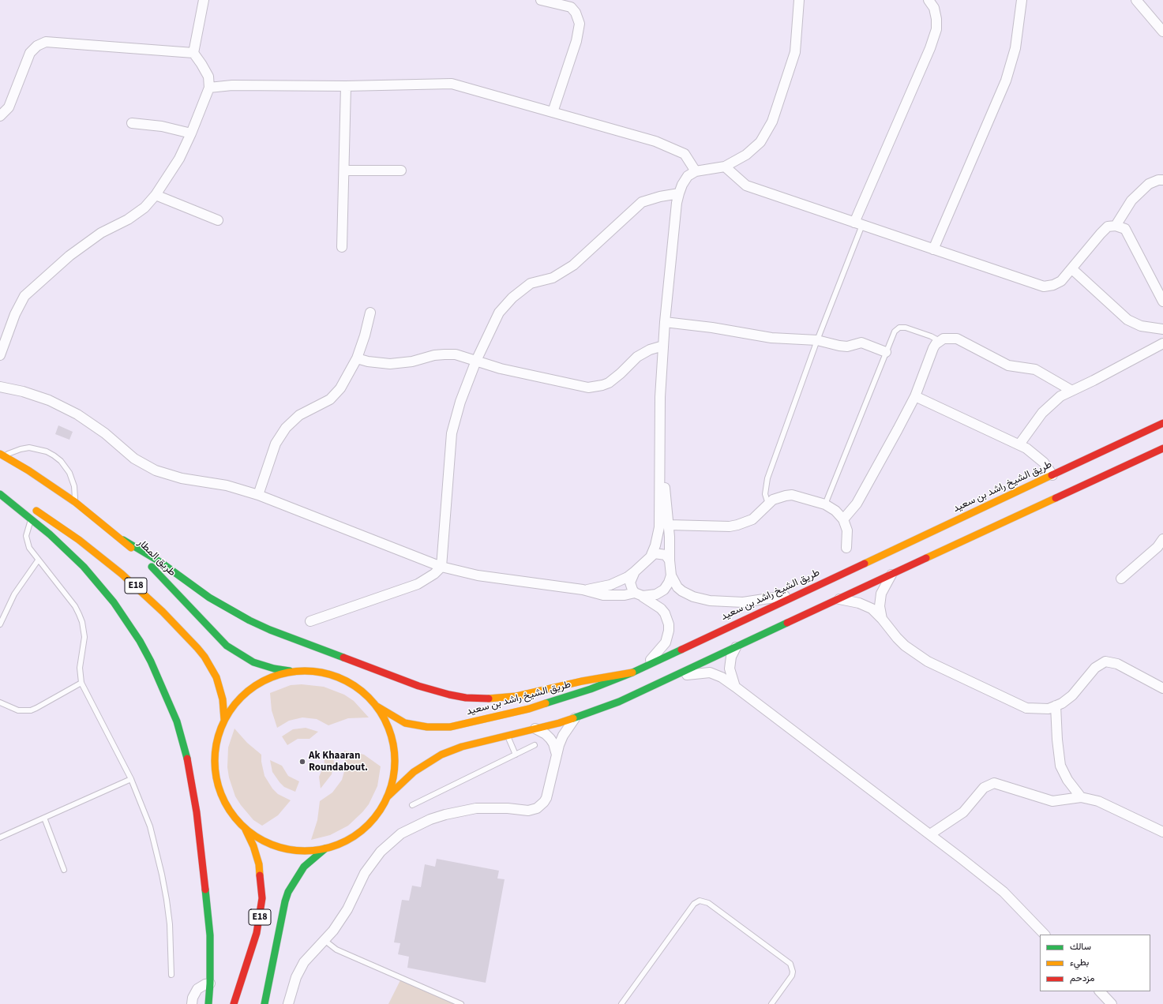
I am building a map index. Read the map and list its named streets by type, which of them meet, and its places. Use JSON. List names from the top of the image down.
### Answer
{
  "streets": {
    "main road": ["طريق الشيخ راشد بن سعيد", "طريق المطار", "E18"]
  },
  "places": ["Ak Khaaran Roundabout."],
  "legend": ["سالك", "بطيء", "مزدحم"]
}
